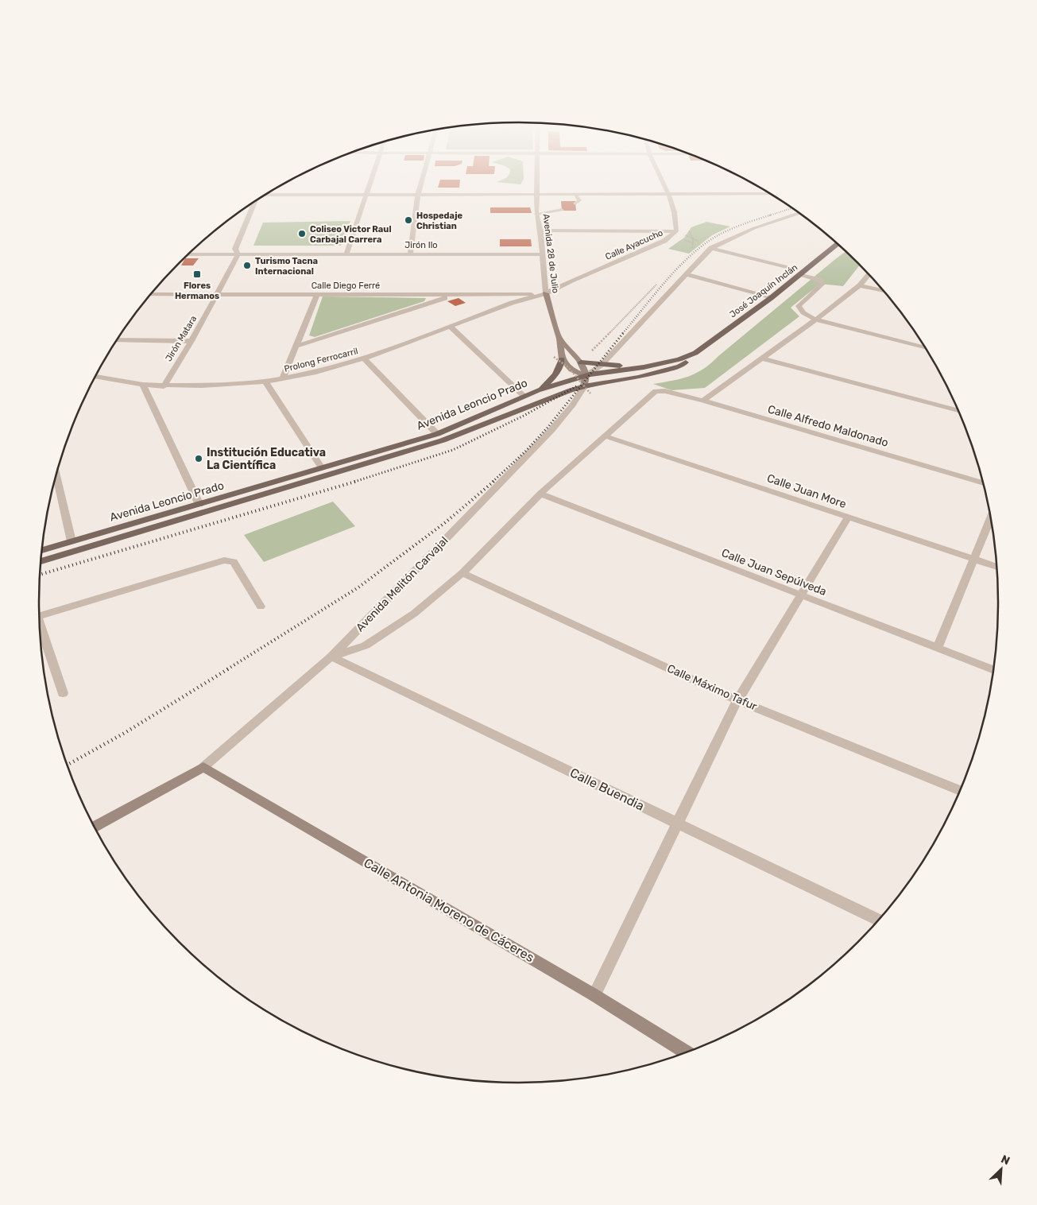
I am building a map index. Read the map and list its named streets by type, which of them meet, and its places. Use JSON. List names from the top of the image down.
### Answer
{
  "streets": {
    "main road": ["José Joaquín Inclán", "Avenida Leoncio Prado"],
    "street": [
      "Jirón Ilo",
      "Calle Ayacucho",
      "Avenida 28 de Julio",
      "Calle Diego Ferré",
      "Jirón Matara",
      "Prolong Ferrocarril",
      "Calle Alfredo Maldonado",
      "Calle Juan More",
      "Calle Juan Sepúlveda",
      "Avenida Melitón Carvajal",
      "Calle Máximo Tafur",
      "Calle Buendia",
      "Calle Antonia Moreno de Cáceres"
    ]
  },
  "crossings": [
    ["Jirón Ilo", "Avenida 28 de Julio"],
    ["Jirón Ilo", "Jirón Matara"],
    ["Calle Ayacucho", "Avenida 28 de Julio"],
    ["Calle Ayacucho", "Calle Diego Ferré"],
    ["Calle Ayacucho", "Prolong Ferrocarril"],
    ["Avenida 28 de Julio", "Calle Diego Ferré"],
    ["Avenida 28 de Julio", "José Joaquín Inclán"],
    ["Avenida 28 de Julio", "Prolong Ferrocarril"],
    ["Avenida 28 de Julio", "Avenida Leoncio Prado"],
    ["Avenida 28 de Julio", "Avenida Melitón Carvajal"],
    ["Calle Diego Ferré", "Jirón Matara"],
    ["Calle Diego Ferré", "Prolong Ferrocarril"],
    ["José Joaquín Inclán", "Avenida Leoncio Prado"],
    ["José Joaquín Inclán", "Avenida Melitón Carvajal"],
    ["Jirón Matara", "Prolong Ferrocarril"],
    ["Avenida Leoncio Prado", "Avenida Melitón Carvajal"],
    ["Calle Alfredo Maldonado", "Calle Juan More"],
    ["Avenida Melitón Carvajal", "Calle Buendia"],
    ["Avenida Melitón Carvajal", "Calle Antonia Moreno de Cáceres"]
  ],
  "places": {
    "other": [
      "Hospedaje Christian",
      "Coliseo Victor Raul Carbajal Carrera",
      "Turismo Tacna Internacional",
      "Institución Educativa La Científica"
    ],
    "transit": ["Flores Hermanos"]
  },
  "north": "top right"
}
